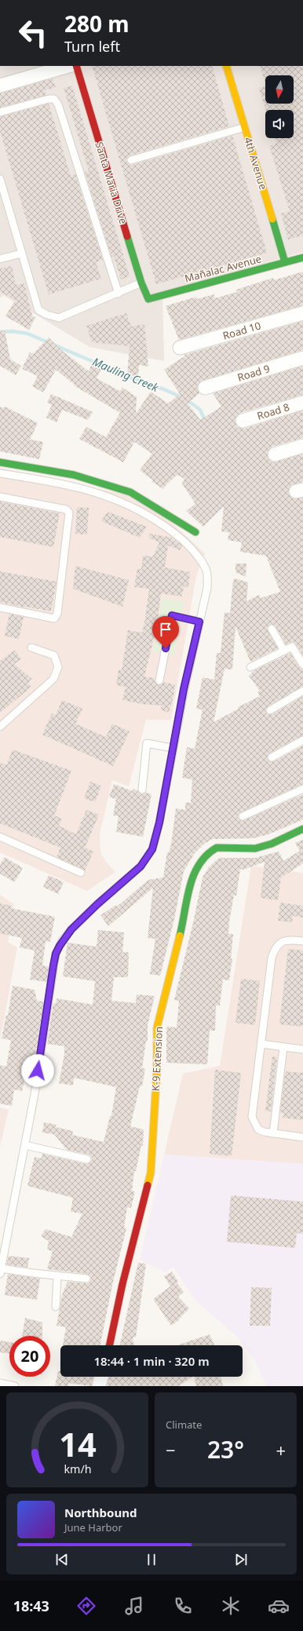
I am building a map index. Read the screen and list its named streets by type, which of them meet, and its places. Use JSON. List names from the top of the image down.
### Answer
{
  "streets": {
    "street": [
      "4th Avenue",
      "Santa Maria Drive",
      "Mañalac Avenue",
      "Road 10",
      "Road 9",
      "Road 8",
      "K-9 Extension"
    ]
  },
  "crossings": [
    ["4th Avenue", "Mañalac Avenue"],
    ["Santa Maria Drive", "Mañalac Avenue"]
  ],
  "water": ["Mauling Creek"],
  "north": "bottom",
  "page": {
    "turn": ["280 m", "Turn left"],
    "limit": "20",
    "trip": "18:44 · 1 min · 320 m",
    "tile": "Climate",
    "heat": ["−", "23°", "+"],
    "song": ["Northbound", "June Harbor"],
    "tabs": "18:43",
    "gauge": ["14", "km/h"]
  }
}
